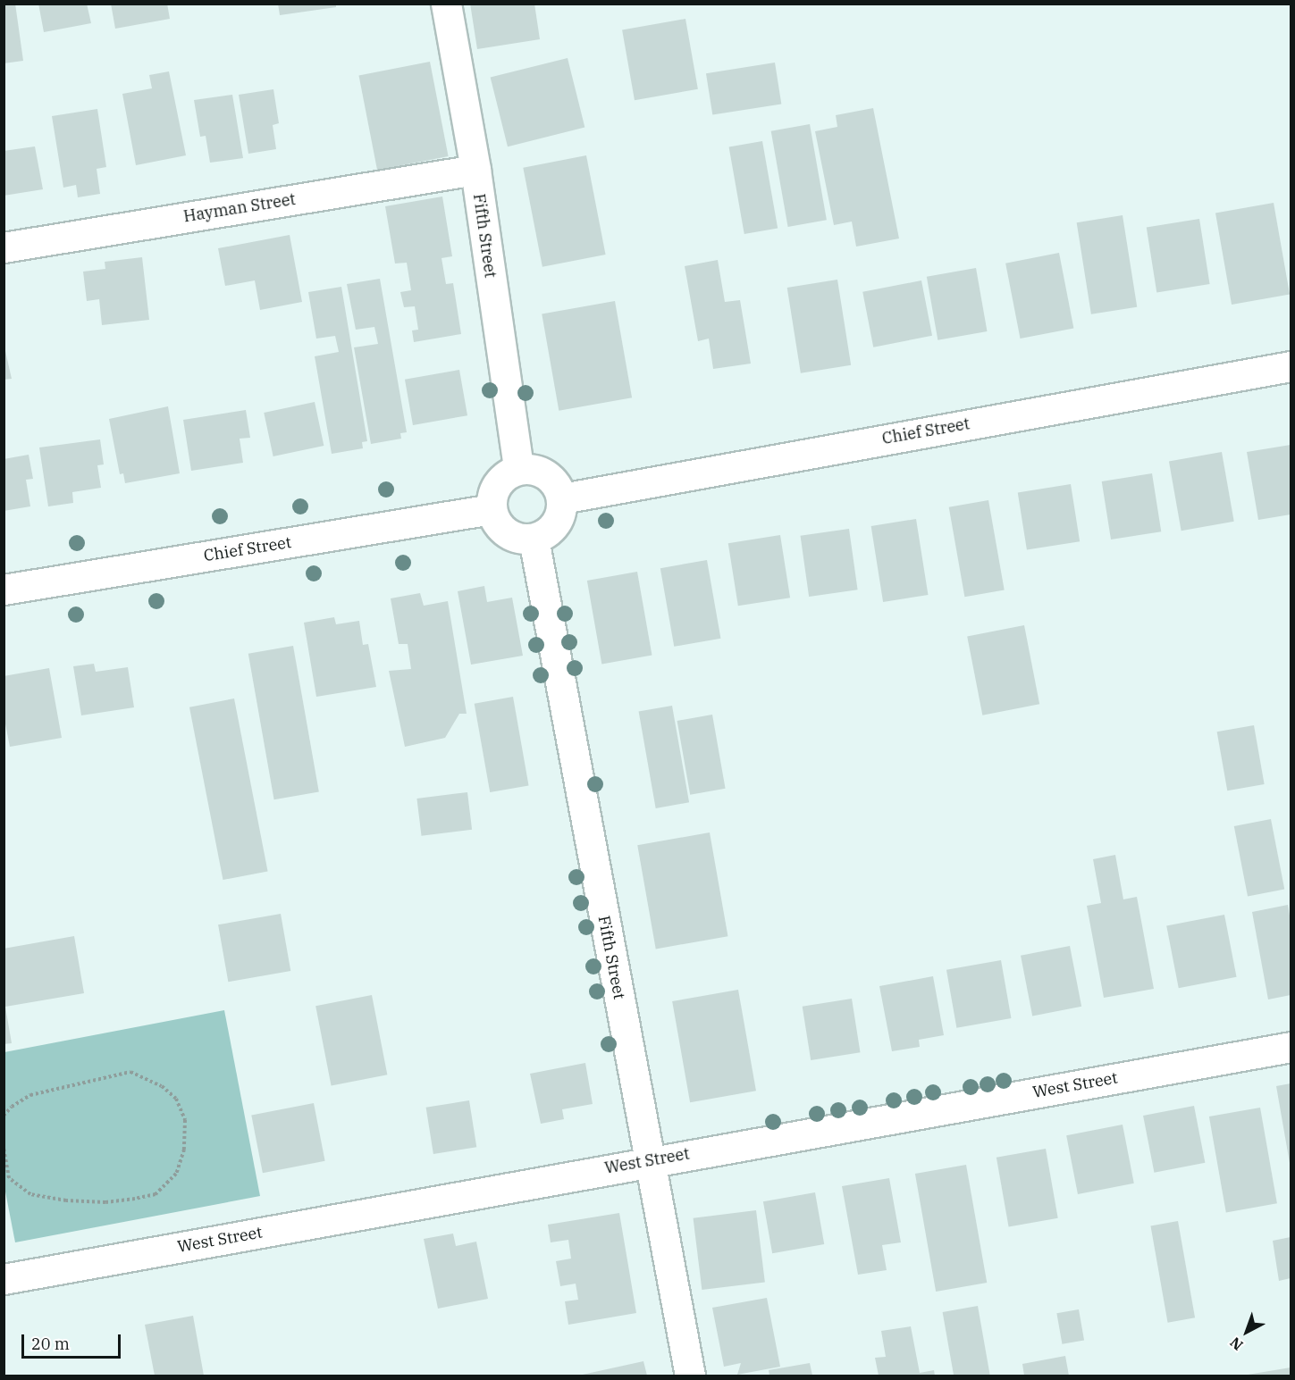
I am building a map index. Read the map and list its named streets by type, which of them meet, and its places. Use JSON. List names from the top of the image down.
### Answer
{
  "streets": {
    "street": [
      "Hayman Street",
      "Fifth Street",
      "Chief Street",
      "West Street"
    ]
  },
  "crossings": [
    ["Hayman Street", "Fifth Street"],
    ["Fifth Street", "Chief Street"],
    ["Fifth Street", "West Street"]
  ],
  "scale_bar": "20 m",
  "north": "bottom left"
}
